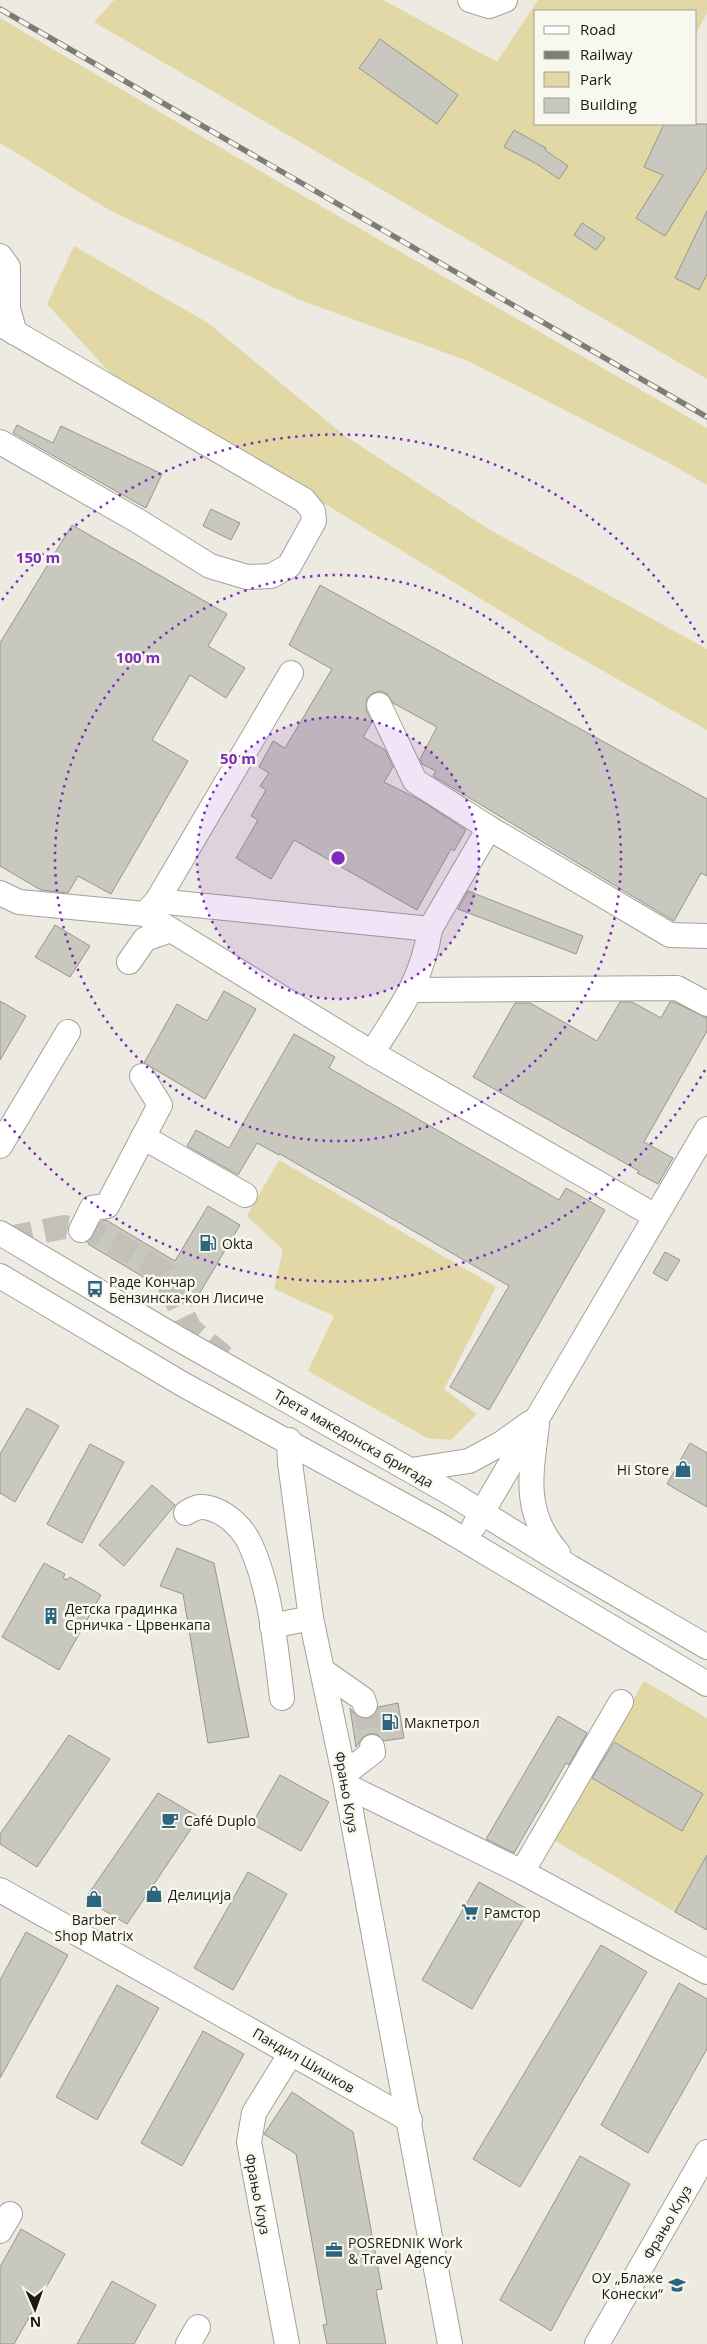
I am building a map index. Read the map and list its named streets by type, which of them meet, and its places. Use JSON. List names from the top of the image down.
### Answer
{
  "streets": {
    "street": ["Трета македонска бригада", "Фрањо Клуз", "Пандил Шишков"]
  },
  "crossings": [
    ["Фрањо Клуз", "Пандил Шишков"]
  ],
  "places": {
    "fuel station": ["Okta", "Макпетрол"],
    "bus stop": ["Раде Кончар Бензинска-кон Лисиче"],
    "shop": ["Hi Store", "Делиција", "Barber Shop Matrix"],
    "building": ["Детска градинка Срничка - Црвенкапа"],
    "cafe": ["Café Duplo"],
    "supermarket": ["Рамстор"],
    "office": ["POSREDNIK Work & Travel Agency"],
    "school or university": ["ОУ „Блаже Конески“"]
  },
  "legend": [
    "Road",
    "Railway",
    "Park",
    "Building"
  ],
  "north": "bottom",
  "rings": ["150 m", "100 m", "50 m"]
}
